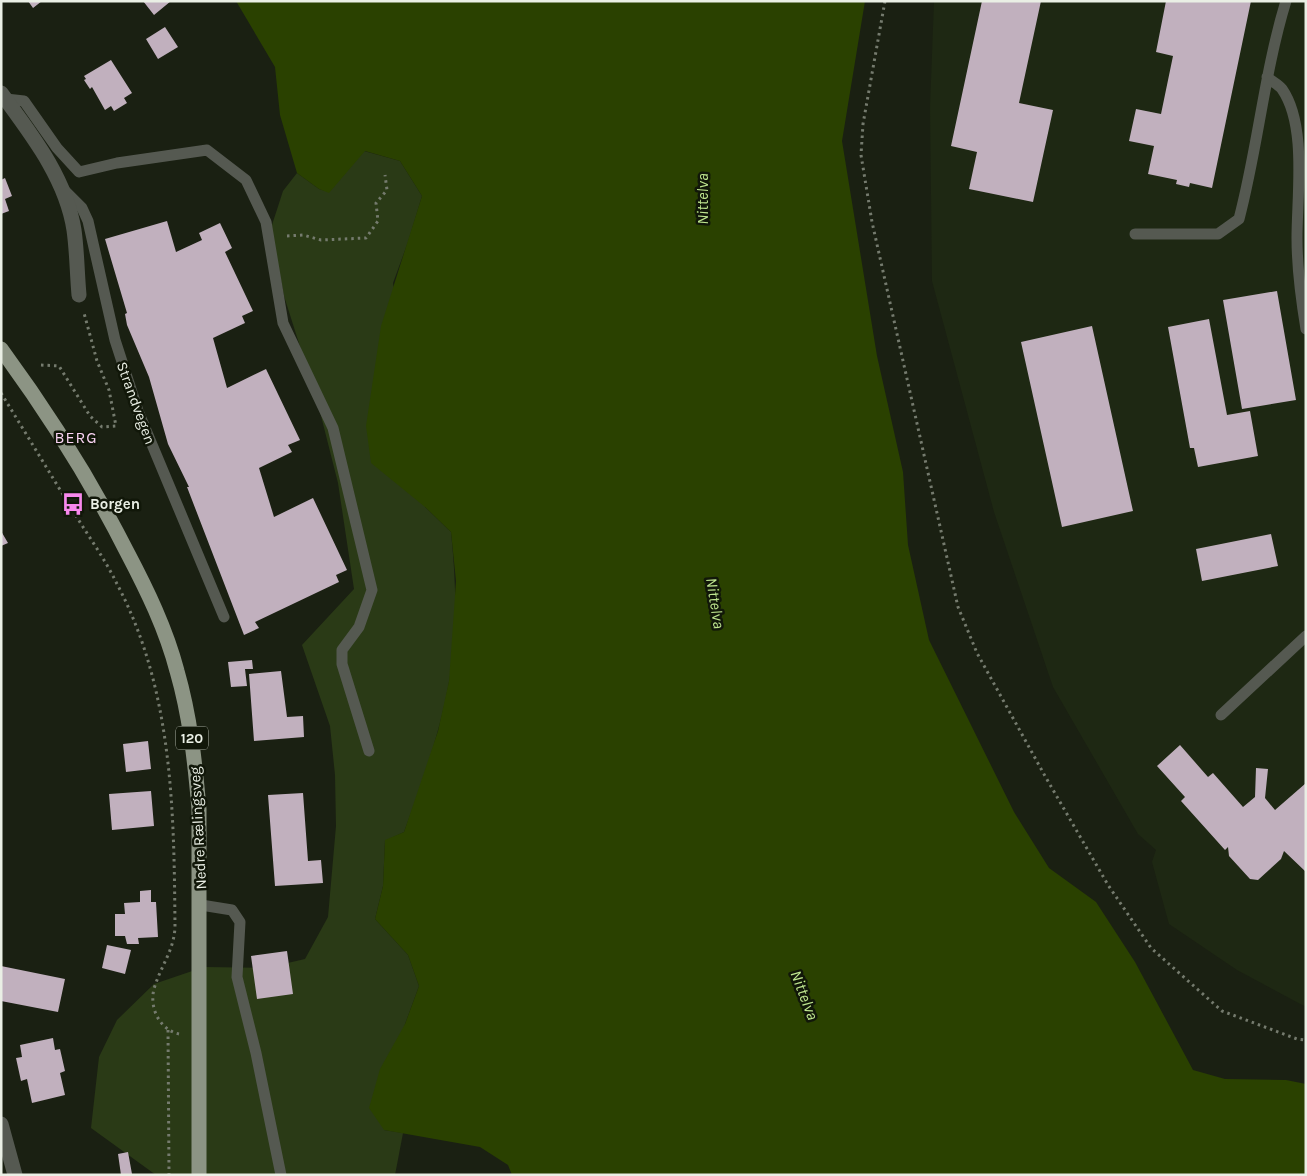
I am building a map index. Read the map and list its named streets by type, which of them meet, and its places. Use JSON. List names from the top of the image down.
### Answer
{
  "streets": {
    "main road": ["120", "Nedre Rælingsveg"],
    "street": ["Strandvegen"]
  },
  "districts": ["BERG"],
  "water": ["Nittelva"],
  "places": {
    "bus stop": ["Borgen"]
  }
}
